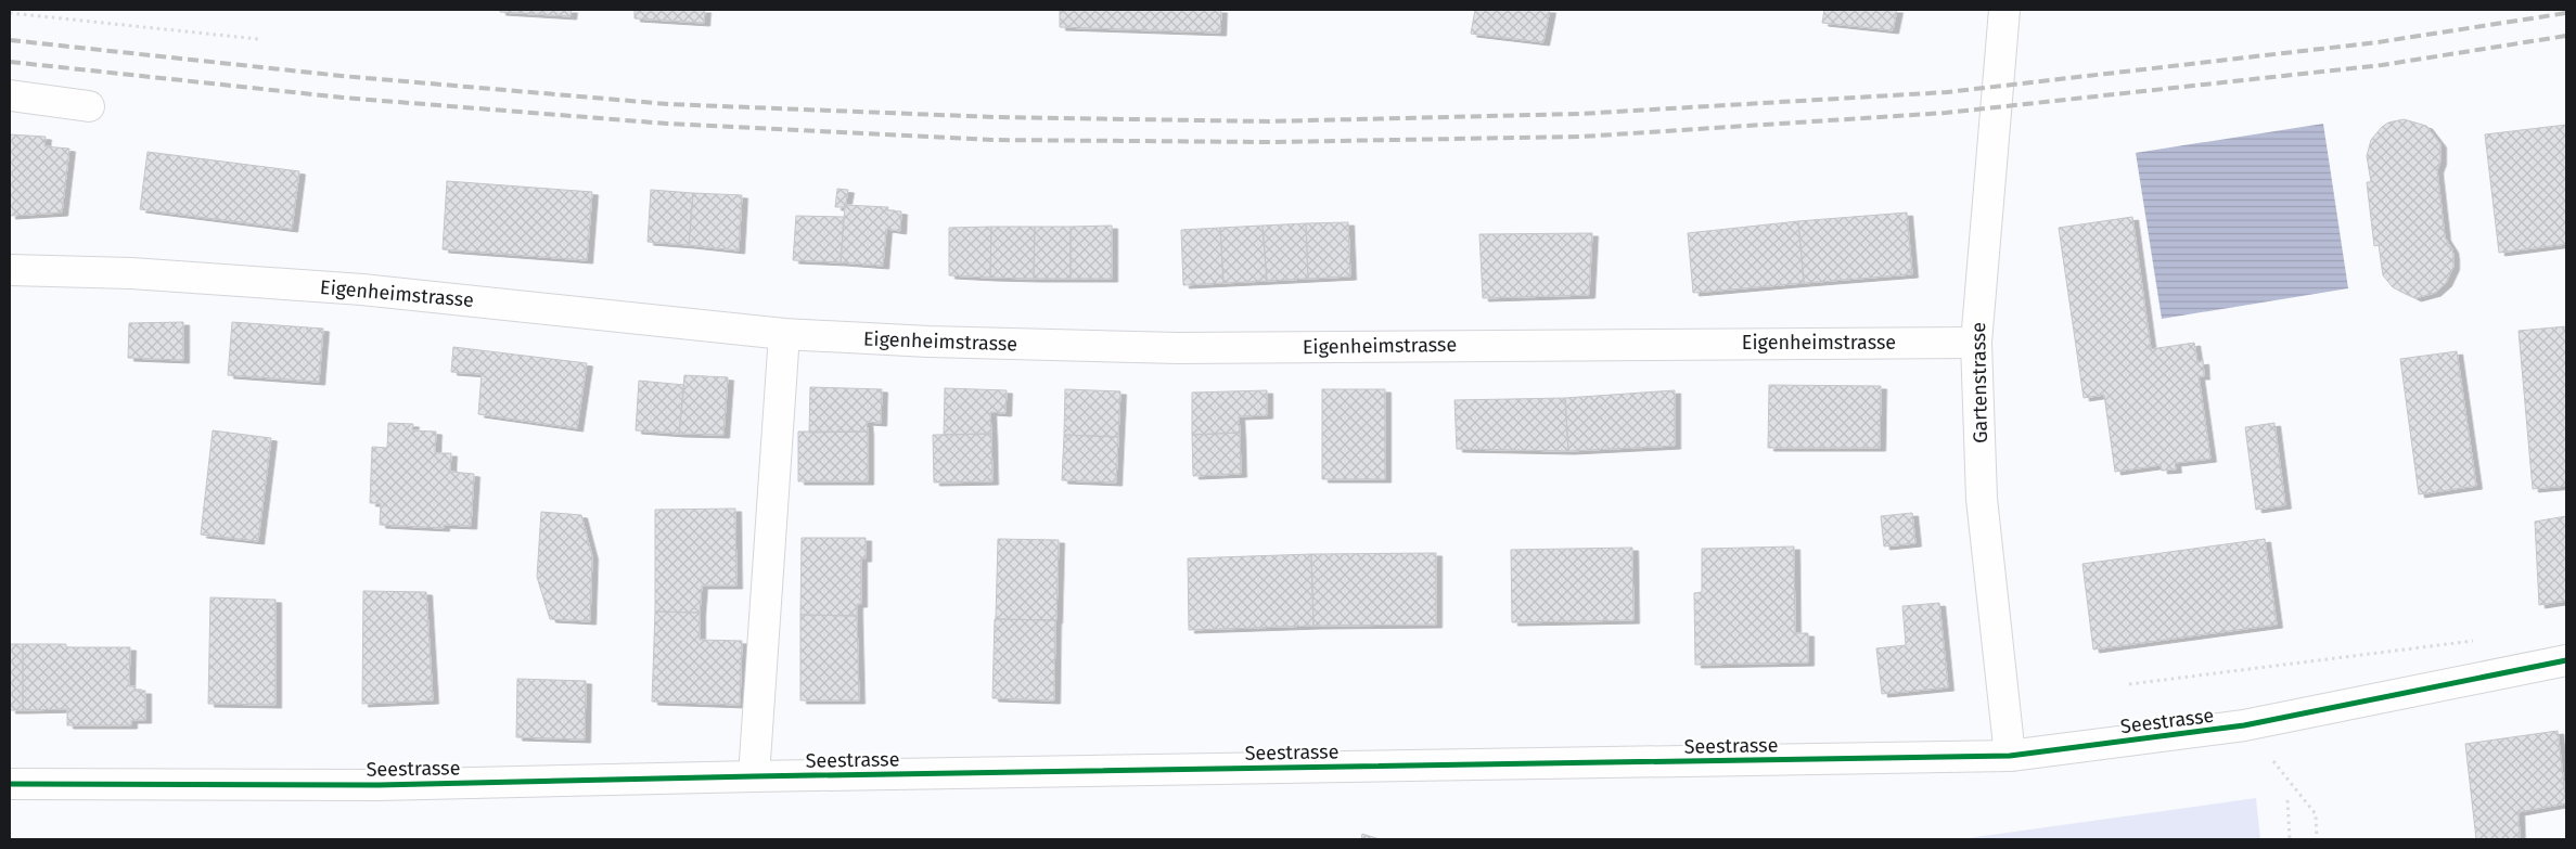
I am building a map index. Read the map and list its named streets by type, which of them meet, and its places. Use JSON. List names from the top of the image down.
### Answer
{
  "streets": {
    "street": ["Eigenheimstrasse", "Gartenstrasse", "Seestrasse"]
  },
  "crossings": [
    ["Eigenheimstrasse", "Gartenstrasse"],
    ["Gartenstrasse", "Seestrasse"]
  ]
}
